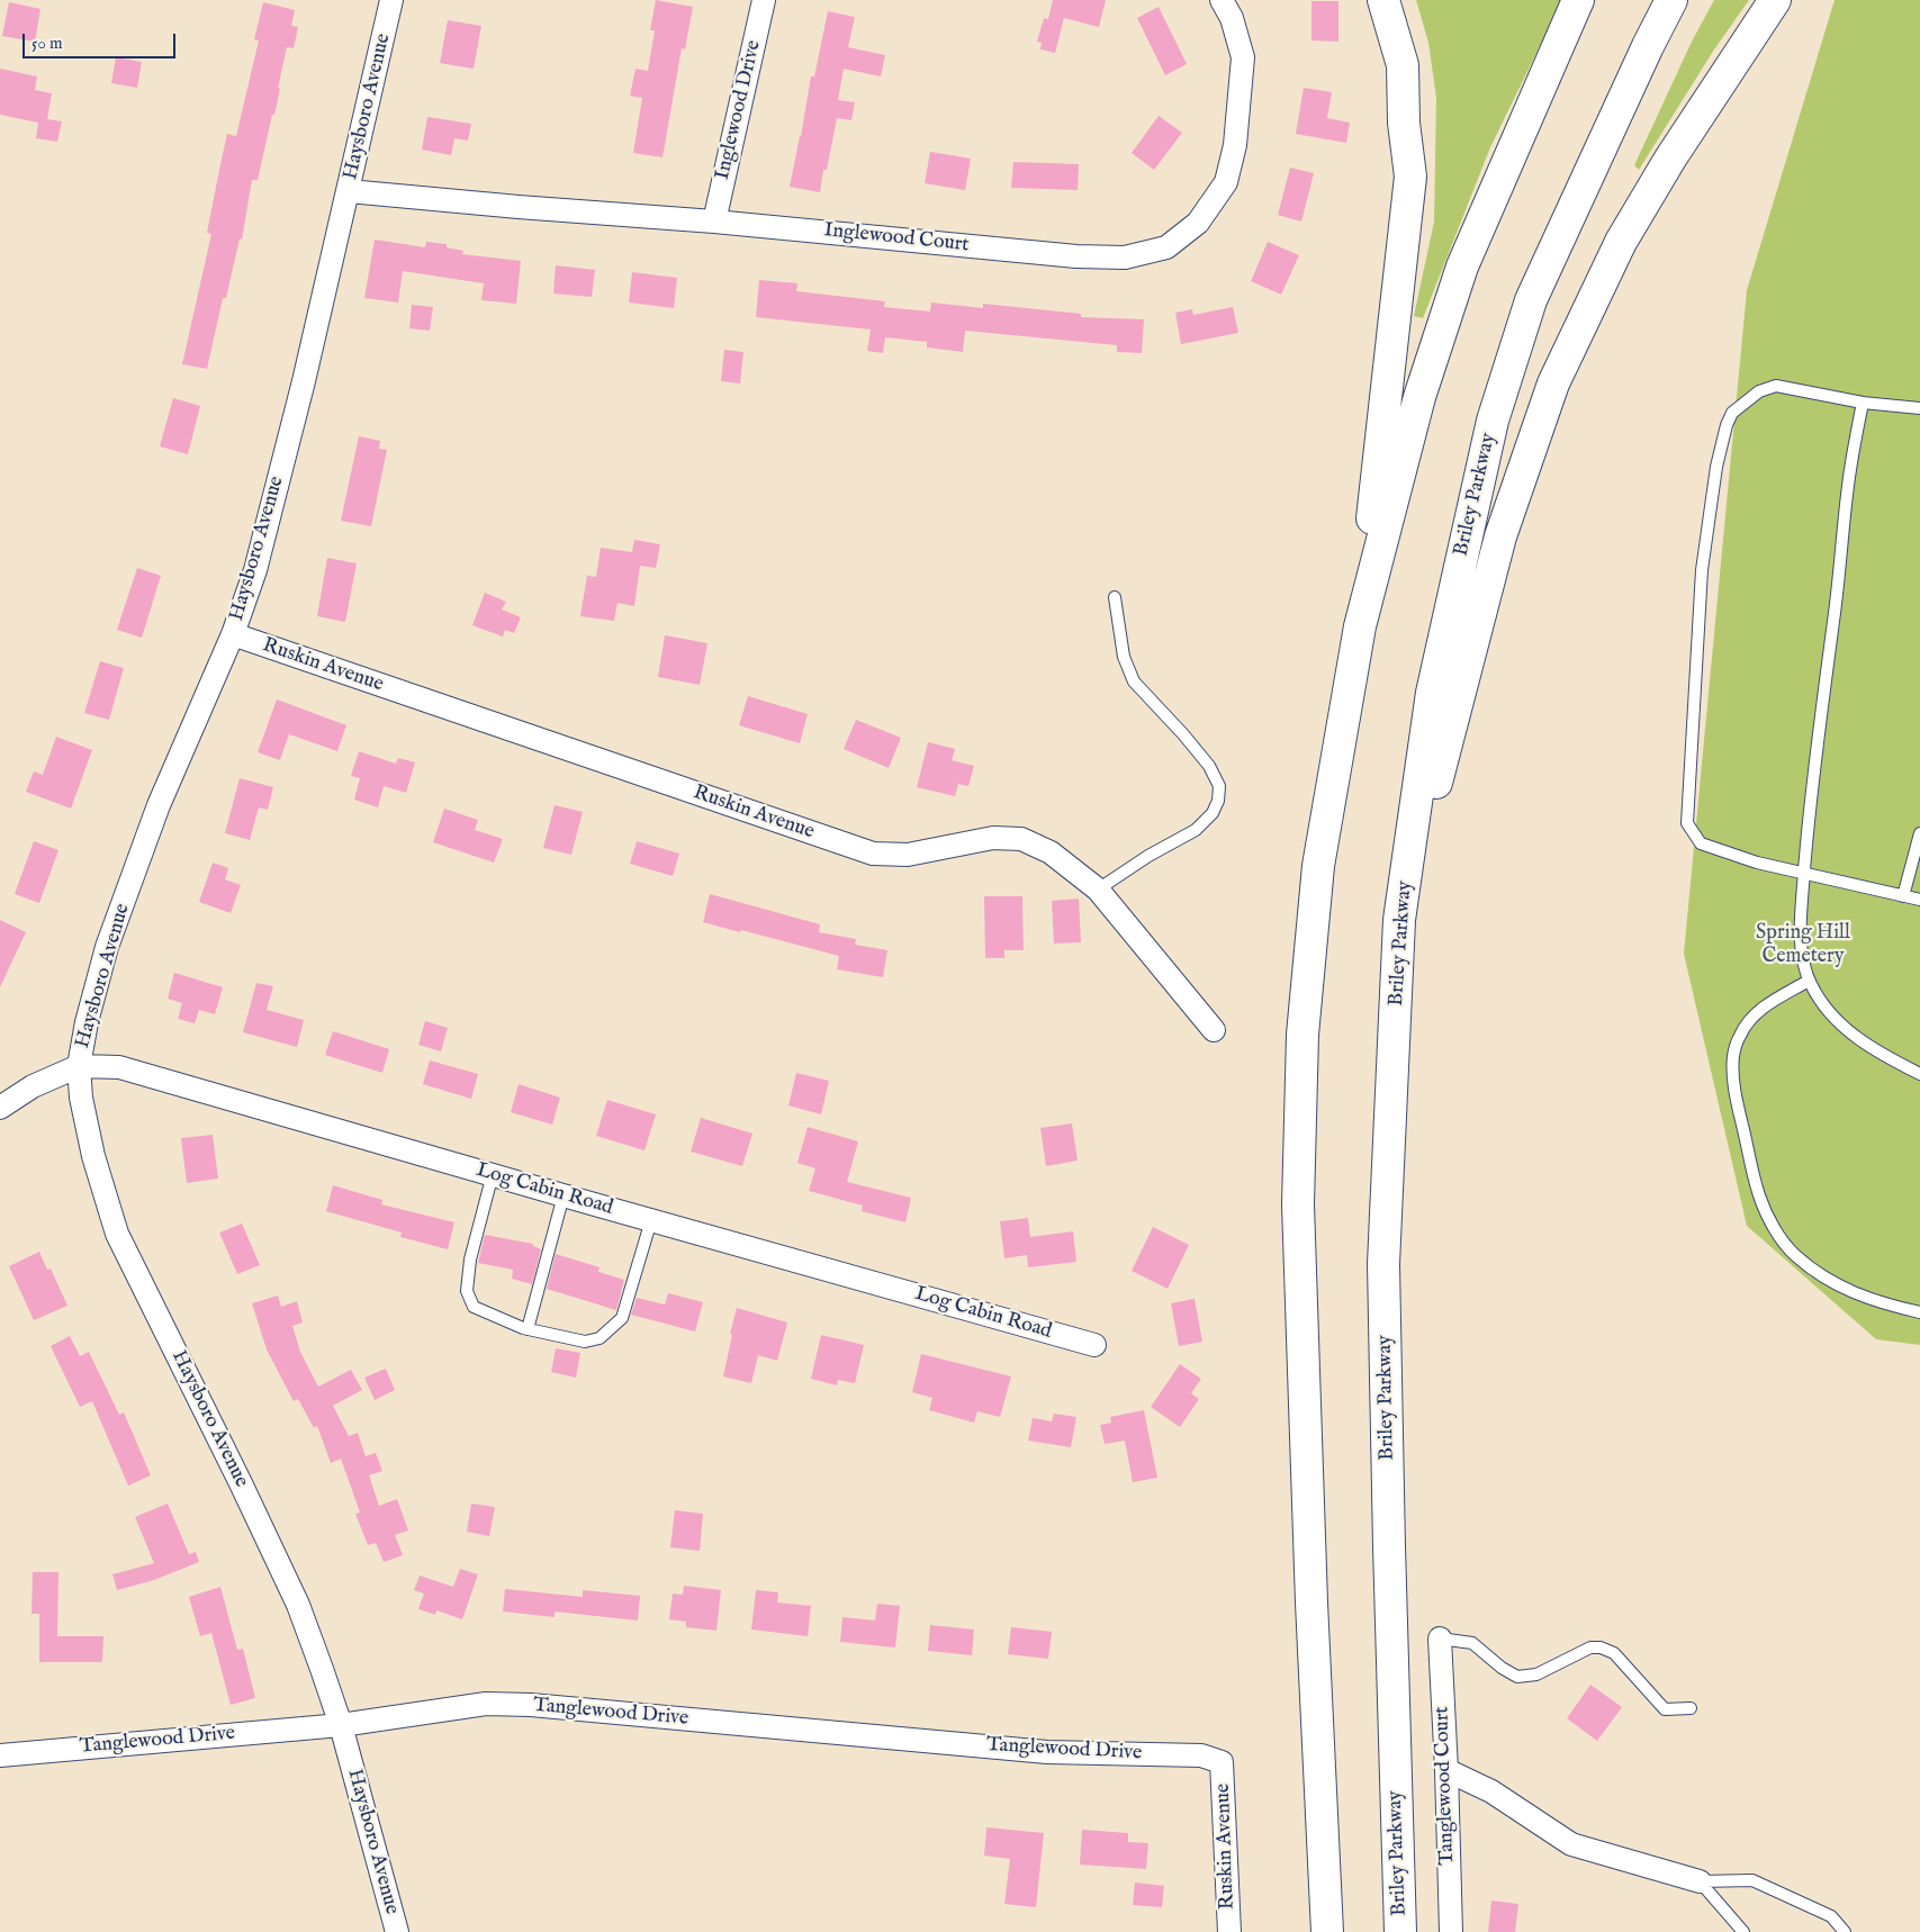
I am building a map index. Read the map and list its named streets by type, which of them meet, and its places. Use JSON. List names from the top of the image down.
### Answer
{
  "streets": {
    "highway": ["Briley Parkway"],
    "street": [
      "Haysboro Avenue",
      "Inglewood Drive",
      "Inglewood Court",
      "Ruskin Avenue",
      "Log Cabin Road",
      "Tanglewood Drive",
      "Tanglewood Court"
    ]
  },
  "crossings": [
    ["Haysboro Avenue", "Inglewood Court"],
    ["Haysboro Avenue", "Ruskin Avenue"],
    ["Haysboro Avenue", "Log Cabin Road"],
    ["Haysboro Avenue", "Tanglewood Drive"],
    ["Inglewood Drive", "Inglewood Court"],
    ["Ruskin Avenue", "Tanglewood Drive"]
  ],
  "parks": ["Spring Hill Cemetery"],
  "scale_bar": "50 m"
}
